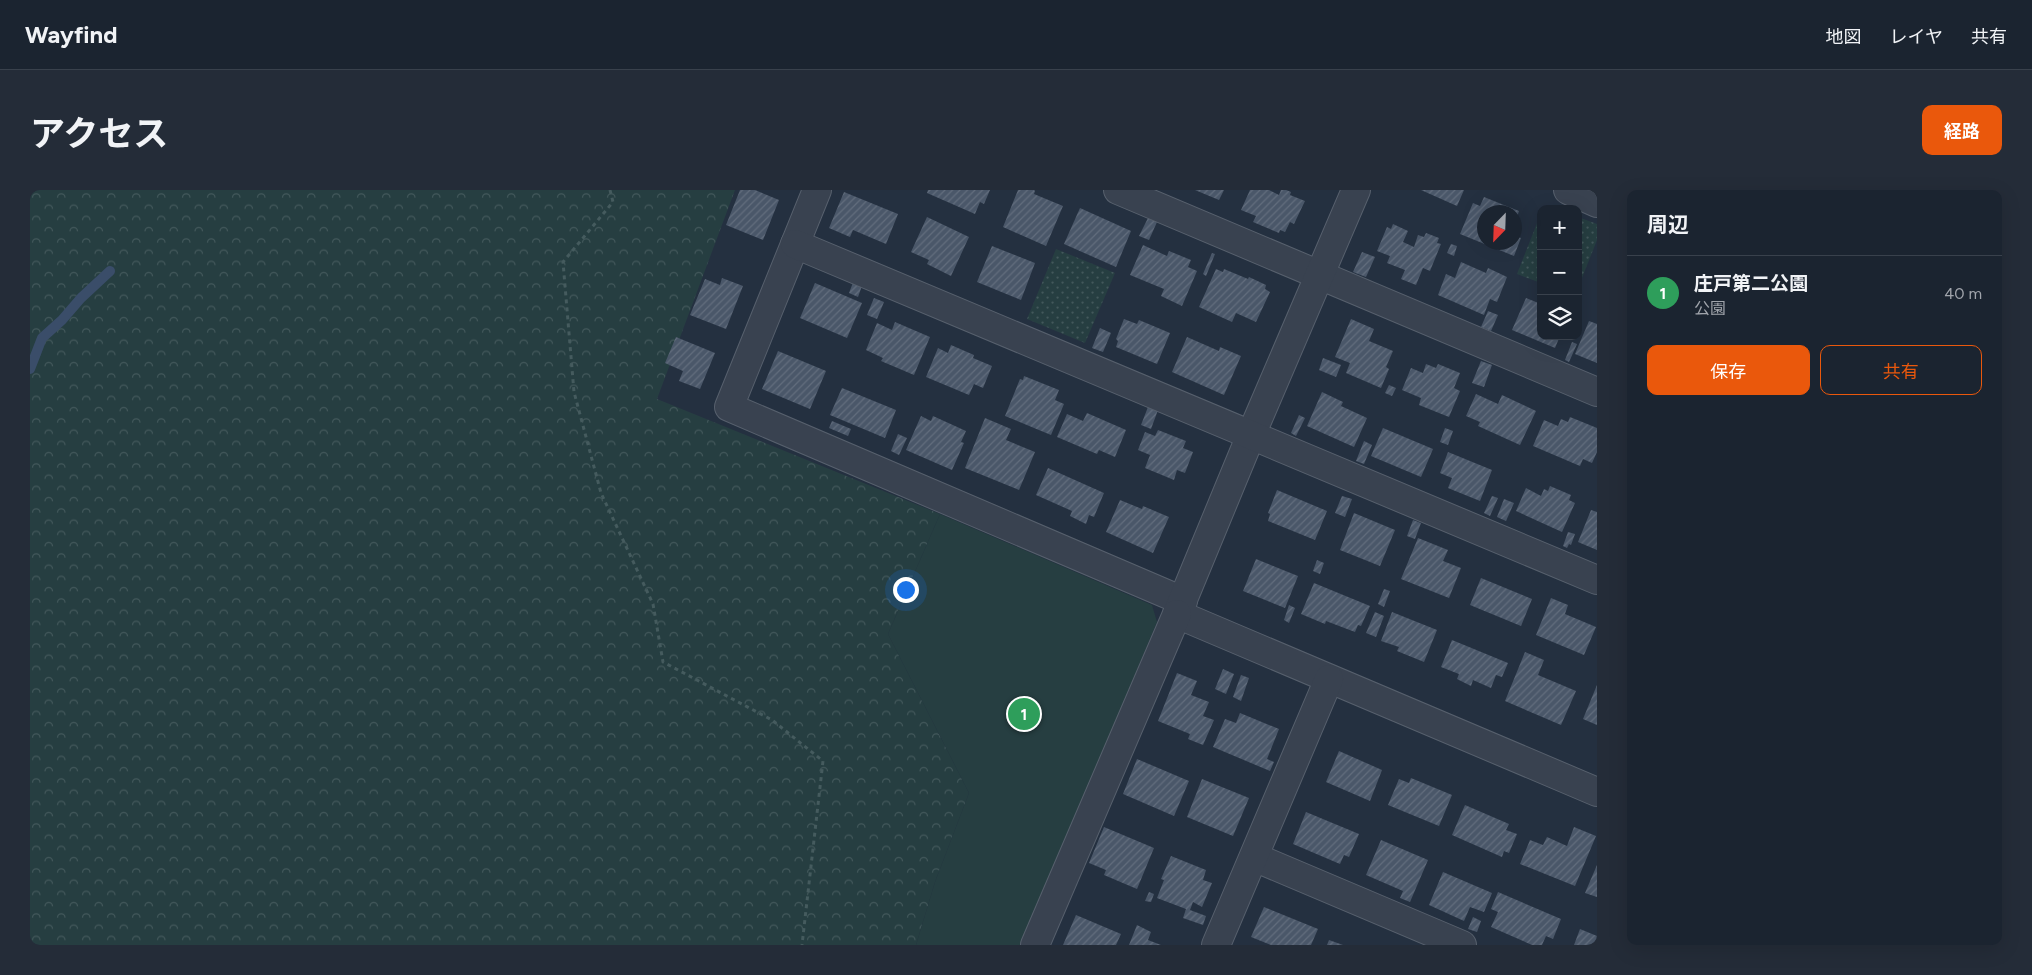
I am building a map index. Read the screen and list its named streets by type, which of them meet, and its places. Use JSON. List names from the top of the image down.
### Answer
{
  "north": "bottom left",
  "page": {
    "header": "Wayfind",
    "nav": ["地図", "レイヤ", "共有"],
    "title": "アクセス",
    "buttons": [
      "経路",
      ["保存", "共有"]
    ],
    "heading": "周辺",
    "map_buttons": ["+", "−"],
    "list": [
      {
        "mark": "1",
        "name": "庄戸第二公園",
        "note": "公園",
        "value": "40 m"
      }
    ],
    "pins": "1"
  }
}
